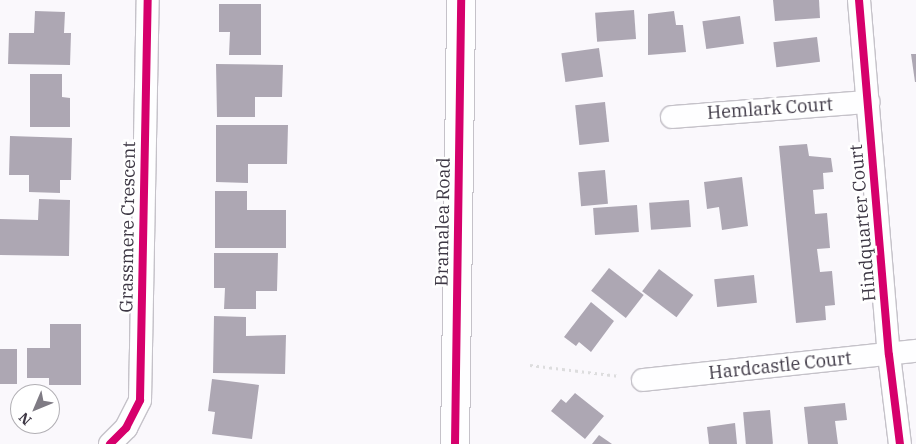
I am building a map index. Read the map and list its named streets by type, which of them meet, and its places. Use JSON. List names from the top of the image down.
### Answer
{
  "streets": {
    "main road": ["Bramalea Road"],
    "street": [
      "Hemlark Court",
      "Hindquarter Court",
      "Grassmere Crescent",
      "Hardcastle Court"
    ]
  },
  "crossings": [
    ["Hemlark Court", "Hindquarter Court"],
    ["Hindquarter Court", "Hardcastle Court"]
  ],
  "north": "bottom left"
}
